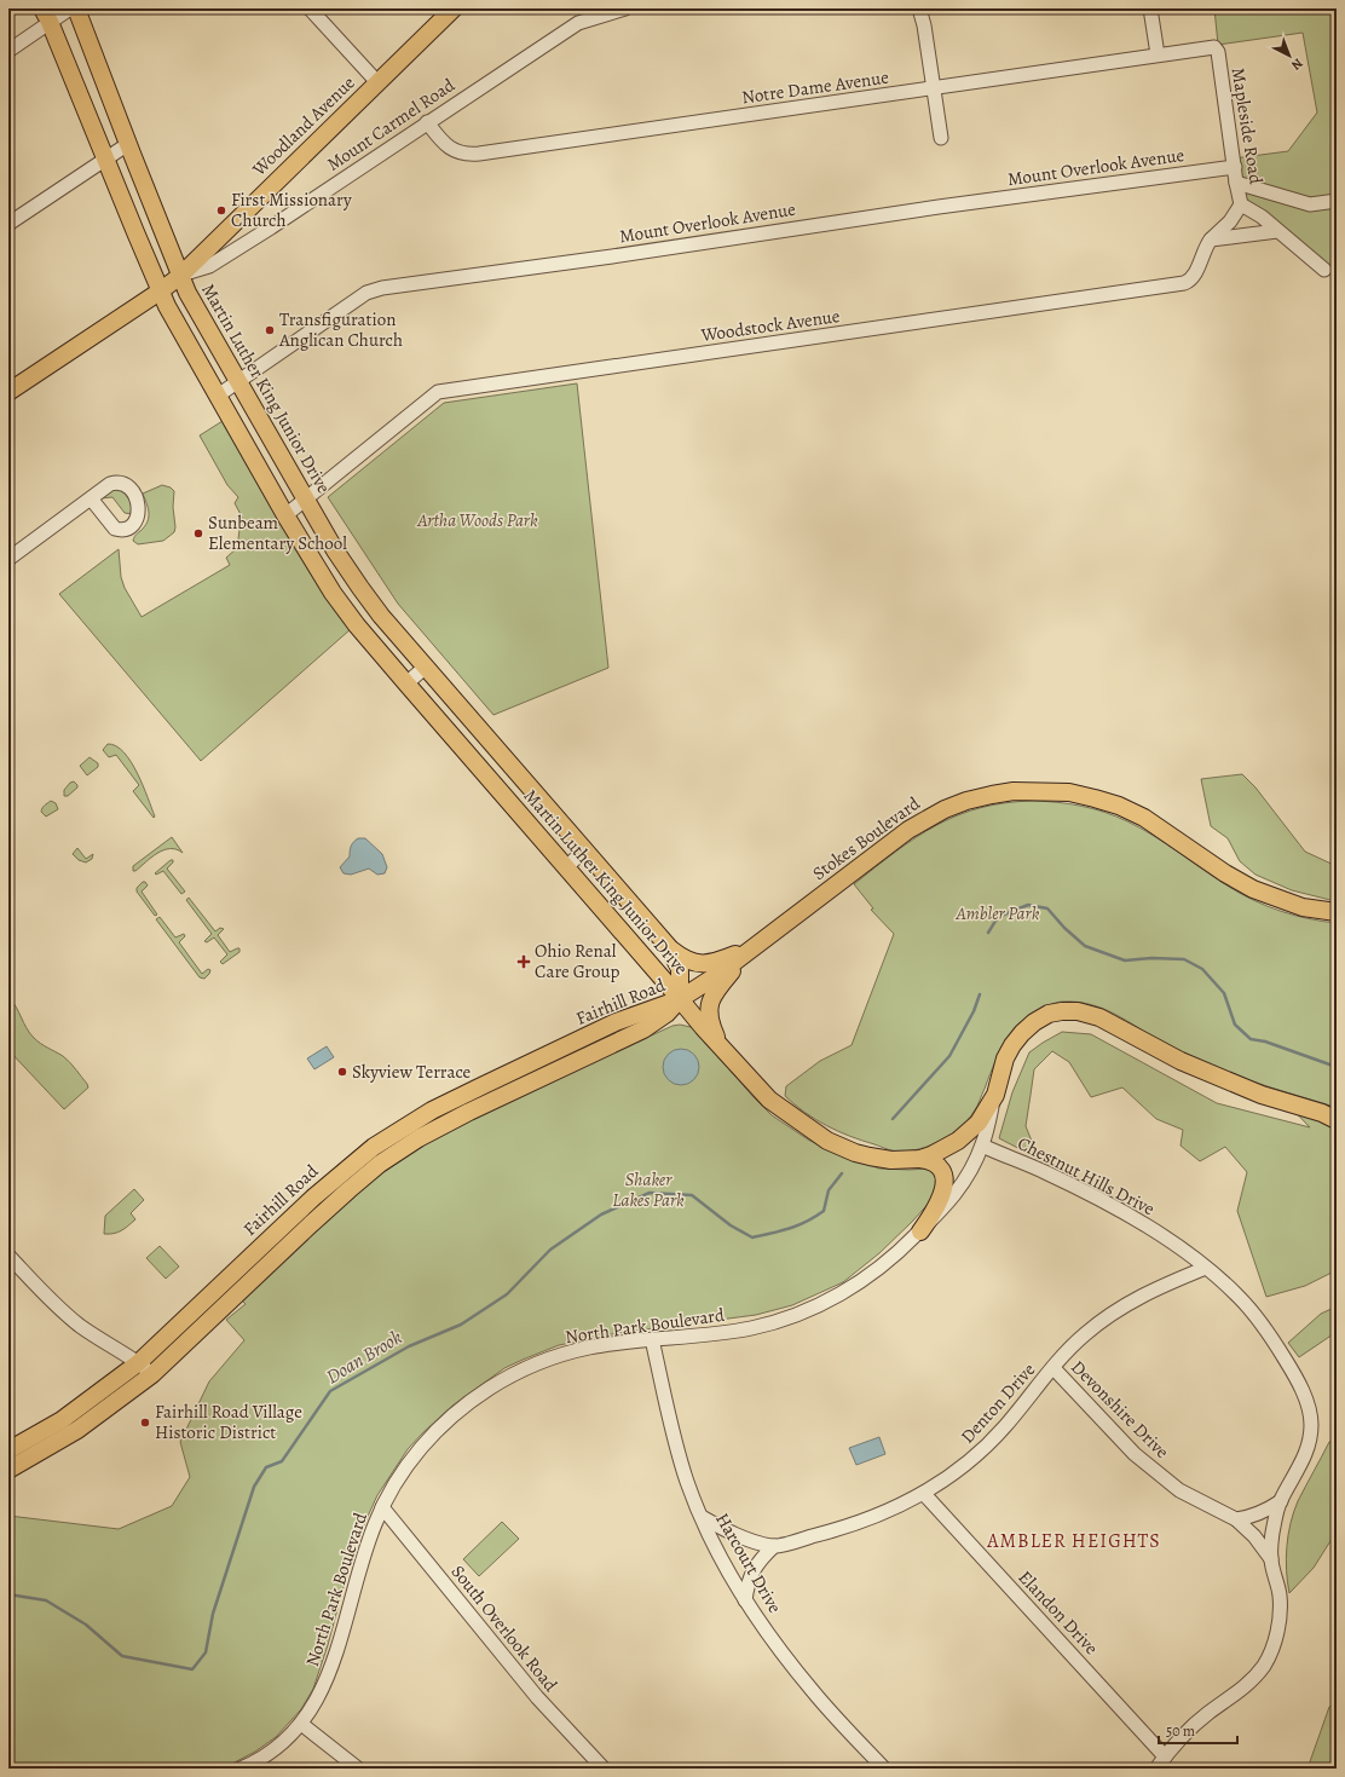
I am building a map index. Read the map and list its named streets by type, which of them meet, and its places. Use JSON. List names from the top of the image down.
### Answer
{
  "streets": {
    "main road": [
      "Woodland Avenue",
      "Martin Luther King Junior Drive",
      "Stokes Boulevard",
      "Fairhill Road"
    ],
    "street": [
      "Notre Dame Avenue",
      "Mount Carmel Road",
      "Mapleside Road",
      "Mount Overlook Avenue",
      "Woodstock Avenue",
      "Chestnut Hills Drive",
      "North Park Boulevard",
      "Denton Drive",
      "Devonshire Drive",
      "Harcourt Drive",
      "Elandon Drive",
      "South Overlook Road"
    ]
  },
  "crossings": [
    ["Notre Dame Avenue", "Mount Carmel Road"],
    ["Notre Dame Avenue", "Mapleside Road"],
    ["Mount Carmel Road", "Woodland Avenue"],
    ["Mount Carmel Road", "Martin Luther King Junior Drive"],
    ["Woodland Avenue", "Martin Luther King Junior Drive"],
    ["Mapleside Road", "Mount Overlook Avenue"],
    ["Mapleside Road", "Woodstock Avenue"],
    ["Mount Overlook Avenue", "Martin Luther King Junior Drive"],
    ["Woodstock Avenue", "Martin Luther King Junior Drive"],
    ["Martin Luther King Junior Drive", "Stokes Boulevard"],
    ["Martin Luther King Junior Drive", "Fairhill Road"],
    ["Stokes Boulevard", "Fairhill Road"],
    ["Chestnut Hills Drive", "North Park Boulevard"],
    ["Chestnut Hills Drive", "Denton Drive"],
    ["Chestnut Hills Drive", "Devonshire Drive"],
    ["Chestnut Hills Drive", "Elandon Drive"],
    ["North Park Boulevard", "Harcourt Drive"],
    ["North Park Boulevard", "South Overlook Road"],
    ["Denton Drive", "Devonshire Drive"],
    ["Denton Drive", "Harcourt Drive"],
    ["Denton Drive", "Elandon Drive"]
  ],
  "districts": ["AMBLER HEIGHTS"],
  "water": ["Doan Brook"],
  "parks": ["Artha Woods Park", "Ambler Park", "Shaker Lakes Park"],
  "places": {
    "other": [
      "First Missionary Church",
      "Transfiguration Anglican Church",
      "Sunbeam Elementary School",
      "Skyview Terrace",
      "Fairhill Road Village Historic District"
    ],
    "health": ["Ohio Renal Care Group"]
  },
  "scale_bar": "50 m",
  "north": "bottom right"
}
